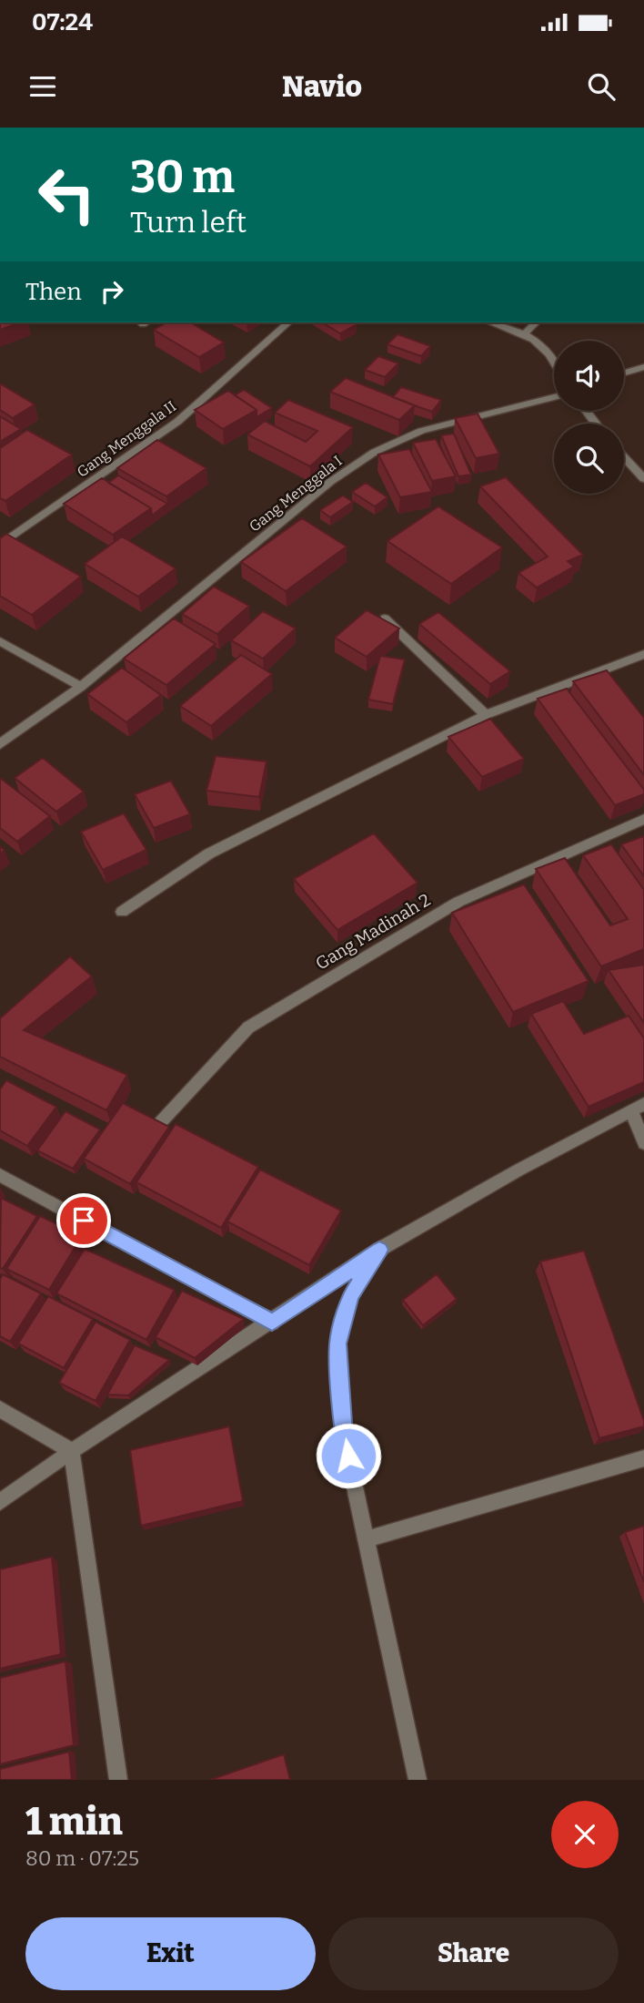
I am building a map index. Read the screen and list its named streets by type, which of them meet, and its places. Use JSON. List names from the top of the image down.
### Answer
{
  "streets": {
    "street": ["Gang Menggala II", "Gang Menggala I", "Gang Madinah 2"]
  },
  "page": {
    "status": "07:24",
    "header": "Navio",
    "turn": ["30 m", "Turn left"],
    "then": "Then",
    "heading": ["1 min", "80 m · 07:25"],
    "buttons": ["Exit", "Share"]
  }
}
